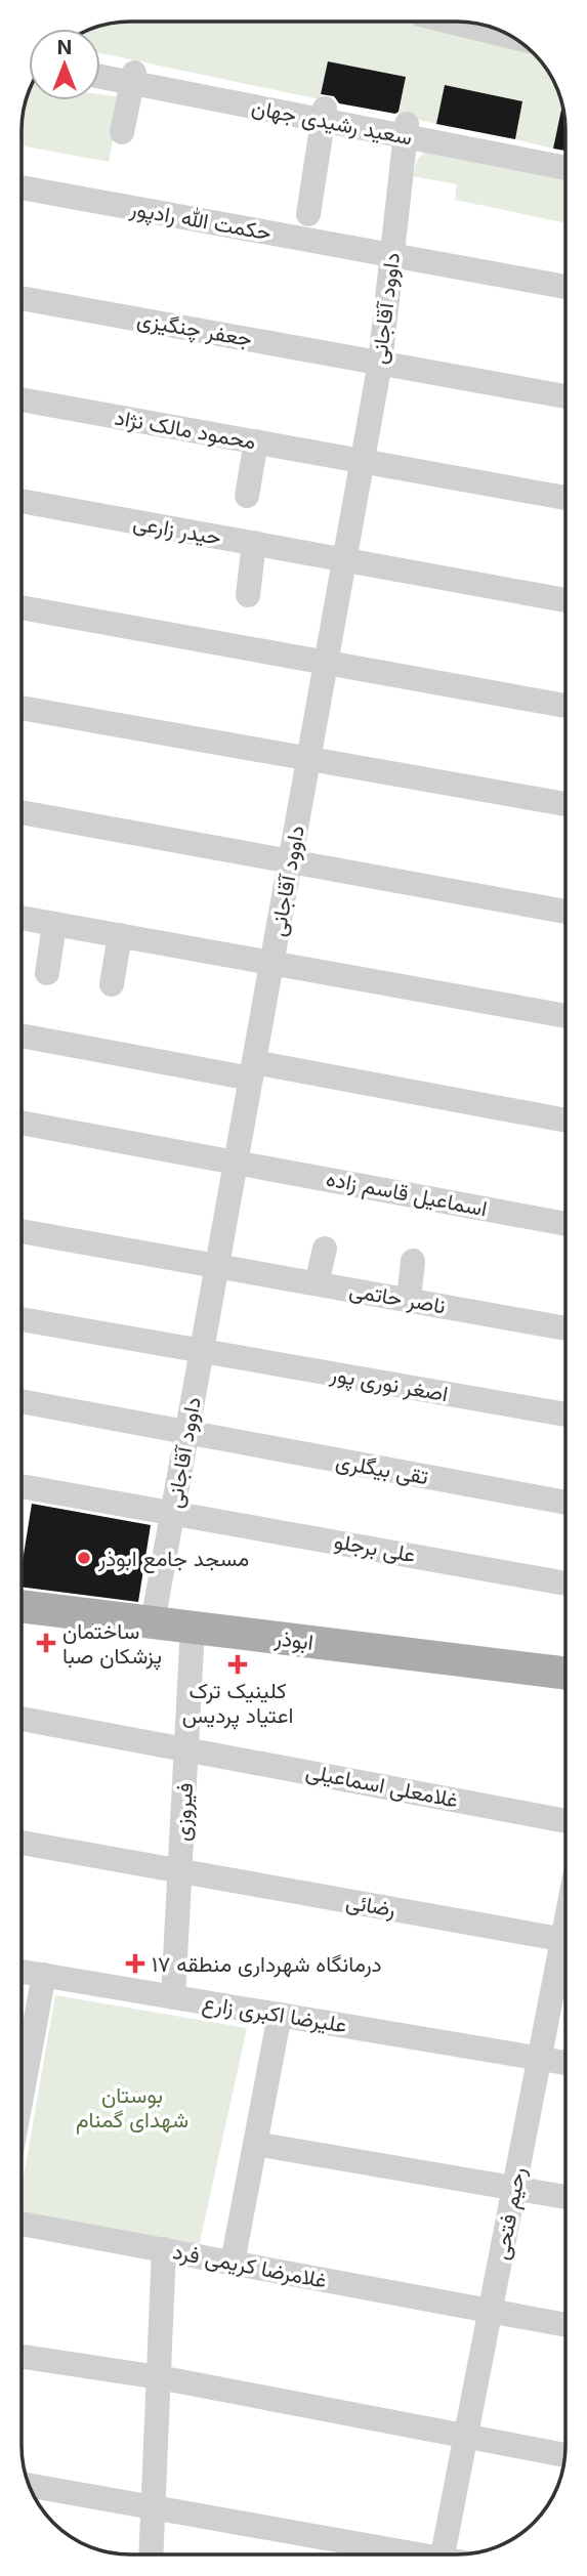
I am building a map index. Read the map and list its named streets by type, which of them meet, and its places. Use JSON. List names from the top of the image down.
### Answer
{
  "streets": {
    "main road": ["ابوذر"],
    "street": [
      "سعید رشیدی جهان",
      "حکمت الله رادپور",
      "داوود آقاجانی",
      "جعفر چنگیزی",
      "محمود مالک نژاد",
      "حیدر زارعی",
      "اسماعیل قاسم زاده",
      "ناصر حاتمی",
      "اصغر نوری پور",
      "تقی بیگلری",
      "علی برجلو",
      "غلامعلی اسماعیلی",
      "فیروزی",
      "رضائی",
      "علیرضا اکبری زارع",
      "رحیم فتحی",
      "غلامرضا کریمی فرد"
    ]
  },
  "crossings": [
    ["سعید رشیدی جهان", "داوود آقاجانی"],
    ["حکمت الله رادپور", "داوود آقاجانی"],
    ["داوود آقاجانی", "جعفر چنگیزی"],
    ["داوود آقاجانی", "محمود مالک نژاد"],
    ["داوود آقاجانی", "حیدر زارعی"],
    ["داوود آقاجانی", "اسماعیل قاسم زاده"],
    ["داوود آقاجانی", "ناصر حاتمی"],
    ["داوود آقاجانی", "اصغر نوری پور"],
    ["داوود آقاجانی", "تقی بیگلری"],
    ["داوود آقاجانی", "علی برجلو"],
    ["داوود آقاجانی", "ابوذر"],
    ["ابوذر", "فیروزی"],
    ["غلامعلی اسماعیلی", "فیروزی"],
    ["فیروزی", "رضائی"],
    ["فیروزی", "علیرضا اکبری زارع"],
    ["علیرضا اکبری زارع", "رحیم فتحی"],
    ["رحیم فتحی", "غلامرضا کریمی فرد"]
  ],
  "parks": ["بوستان شهدای گمنام"],
  "places": {
    "other": ["مسجد جامع ابوذر"],
    "health": ["ساختمان پزشکان صبا", "کلینیک ترک اعتیاد پردیس", "درمانگاه شهرداری منطقه ۱۷"]
  },
  "north": "top"
}
